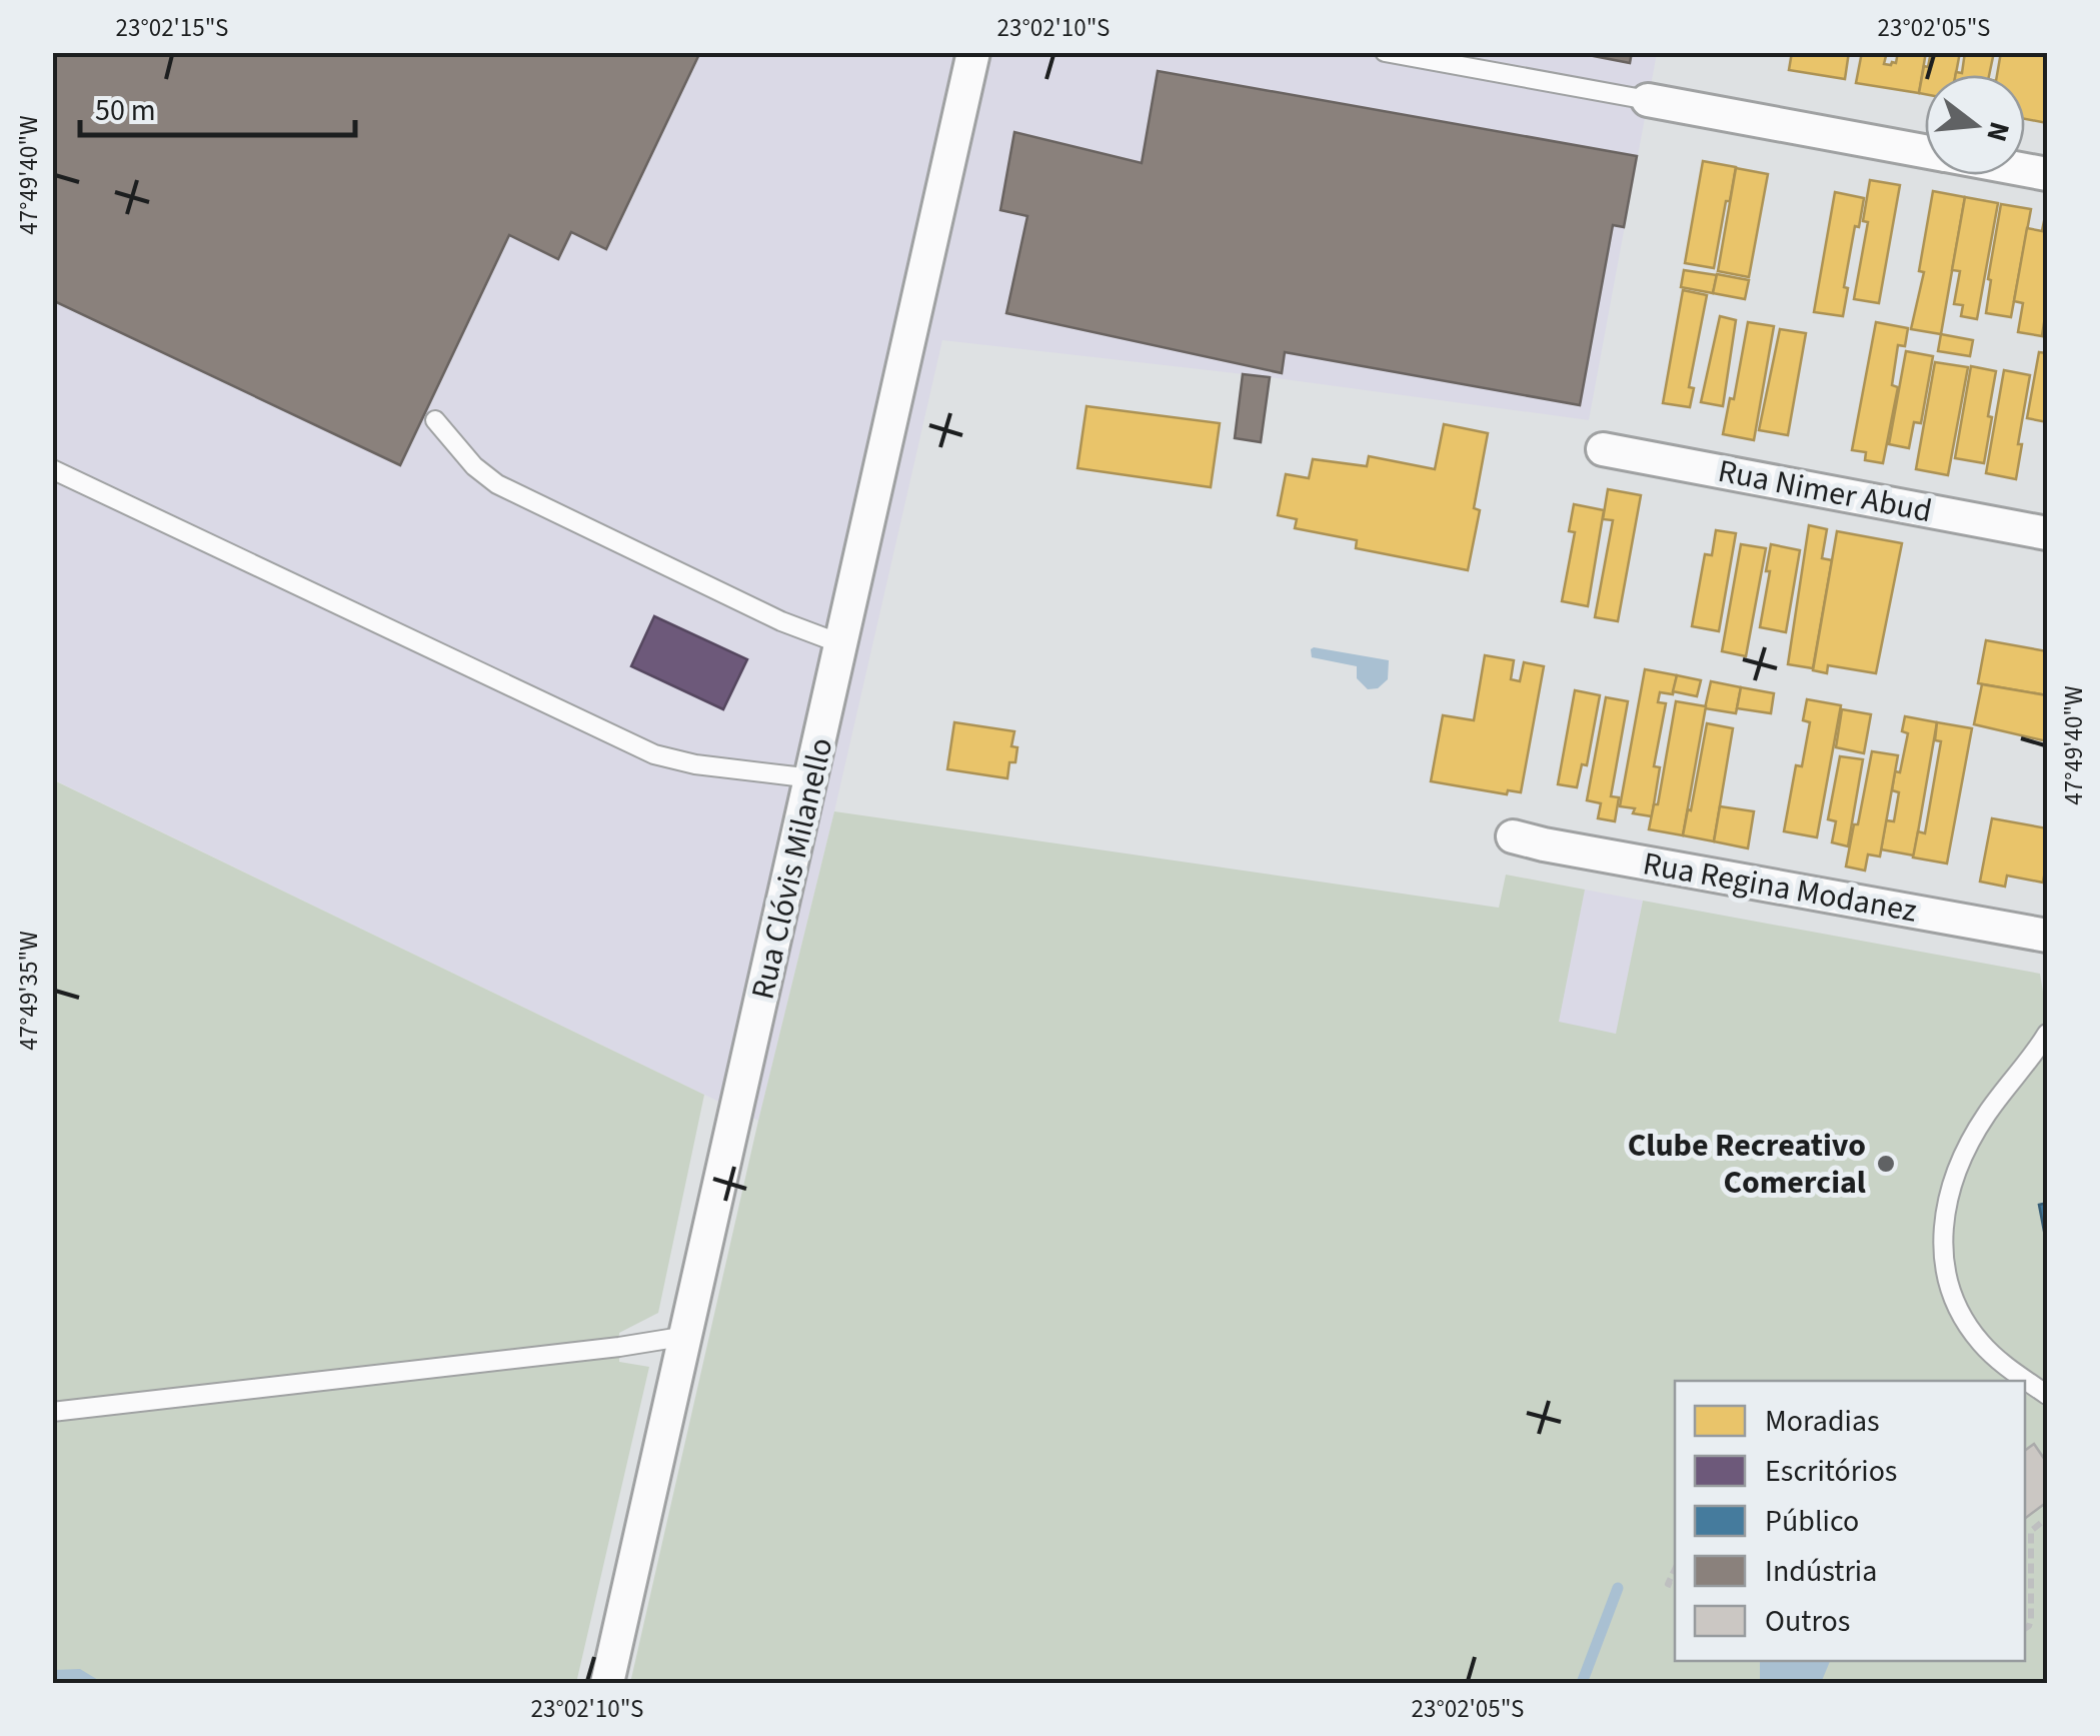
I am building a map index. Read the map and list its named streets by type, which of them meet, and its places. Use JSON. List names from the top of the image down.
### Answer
{
  "streets": {
    "street": ["Rua Nimer Abud", "Rua Clóvis Milanello", "Rua Regina Modanez"]
  },
  "places": ["Clube Recreativo Comercial"],
  "legend": [
    "Moradias",
    "Escritórios",
    "Público",
    "Indústria",
    "Outros"
  ],
  "scale_bar": "50 m",
  "north": "right",
  "coordinates": [
    "23°02'15\"S",
    "23°02'10\"S",
    "23°02'05\"S",
    "47°49'40\"W",
    "47°49'35\"W"
  ]
}
